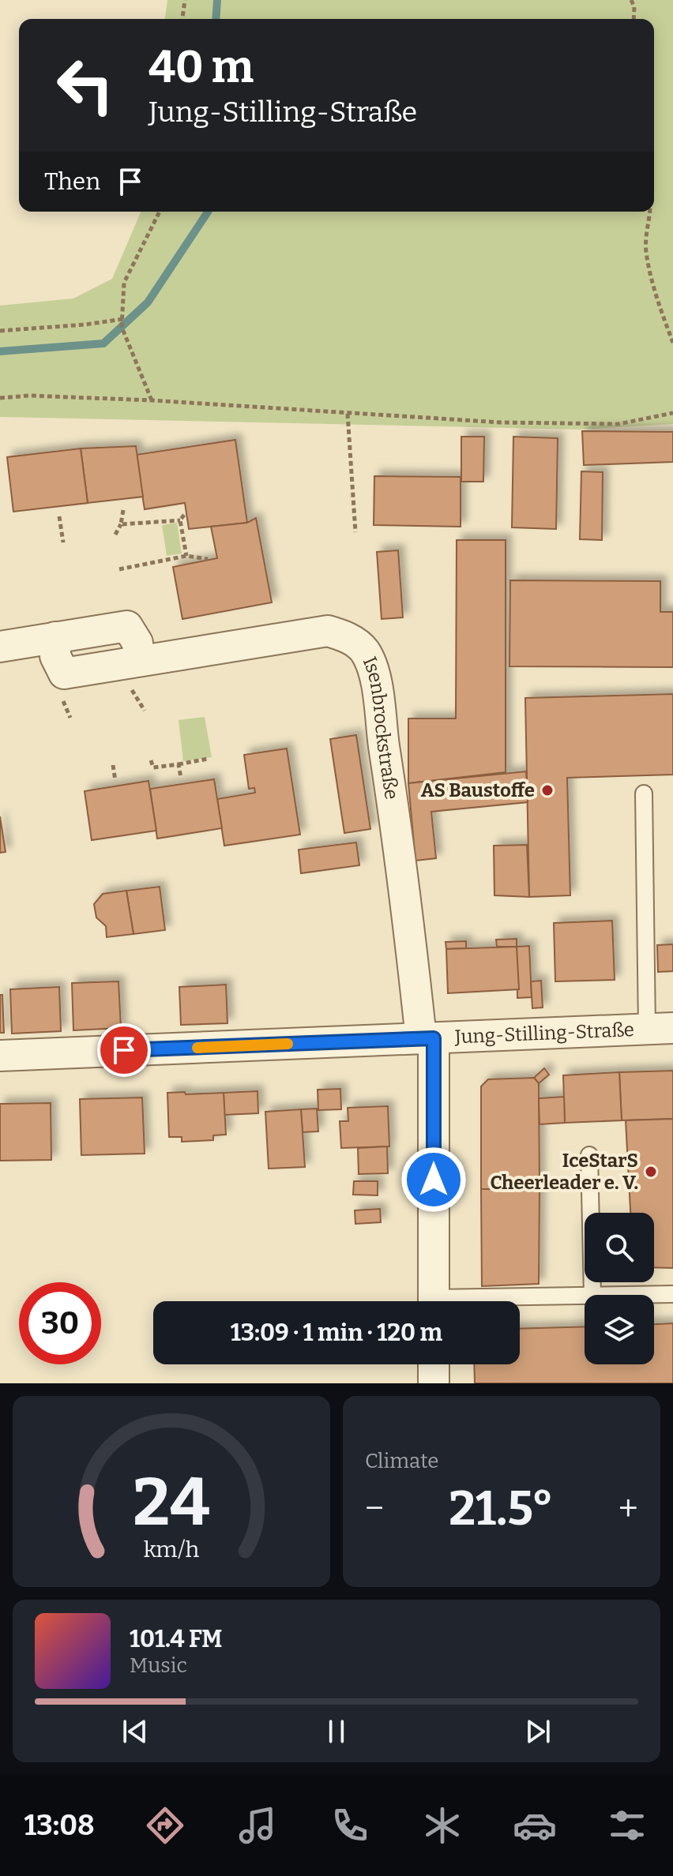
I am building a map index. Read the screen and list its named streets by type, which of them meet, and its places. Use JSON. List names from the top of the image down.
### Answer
{
  "streets": {
    "street": ["Isenbrockstraße", "Jung-Stilling-Straße"]
  },
  "crossings": [
    ["Isenbrockstraße", "Jung-Stilling-Straße"]
  ],
  "places": ["AS Baustoffe", "IceStarS Cheerleader e. V."],
  "page": {
    "turn": ["40 m", "Jung-Stilling-Straße"],
    "then": "Then",
    "limit": "30",
    "trip": "13:09 · 1 min · 120 m",
    "tile": "Climate",
    "heat": ["−", "21.5°", "+"],
    "song": ["101.4 FM", "Music"],
    "tabs": "13:08",
    "gauge": ["24", "km/h"]
  }
}
